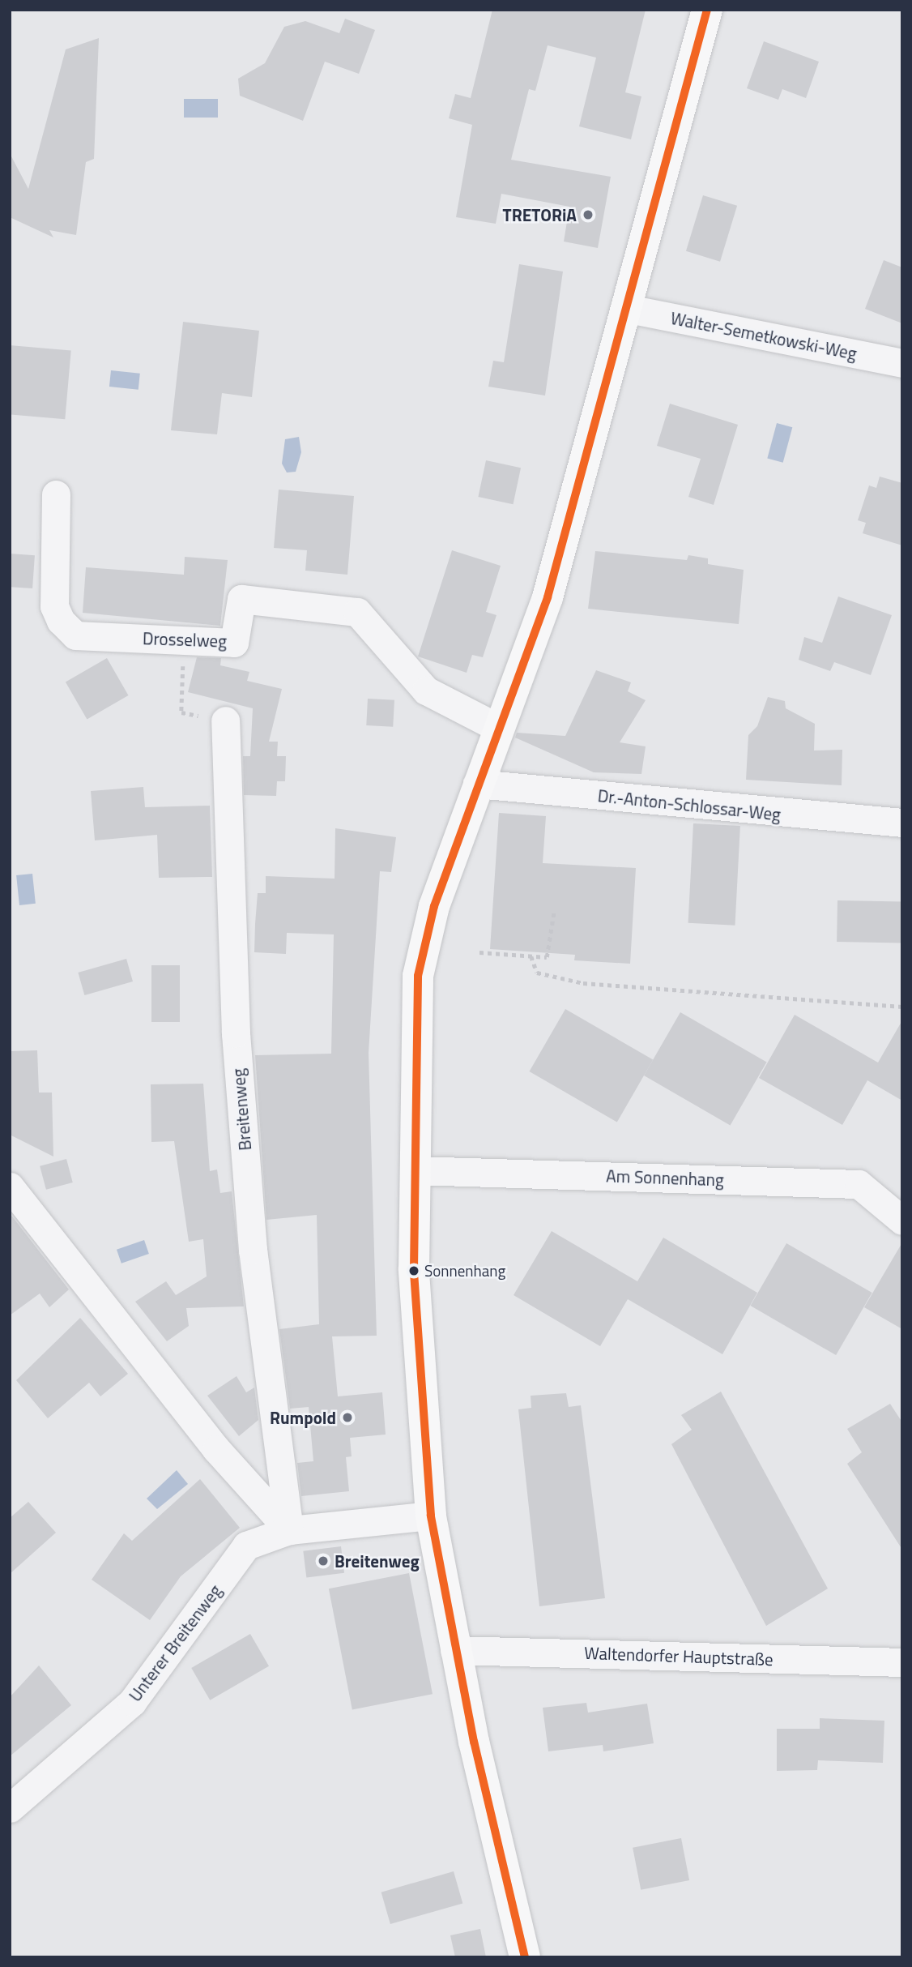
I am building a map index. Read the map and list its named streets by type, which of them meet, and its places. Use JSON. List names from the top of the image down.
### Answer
{
  "streets": {
    "street": [
      "Walter-Semetkowski-Weg",
      "Drosselweg",
      "Dr.-Anton-Schlossar-Weg",
      "Breitenweg",
      "Am Sonnenhang",
      "Unterer Breitenweg",
      "Waltendorfer Hauptstraße"
    ]
  },
  "crossings": [
    ["Breitenweg", "Unterer Breitenweg"]
  ],
  "places": [
    "TRETORiA",
    "Sonnenhang",
    "Rumpold",
    "Breitenweg"
  ]
}
